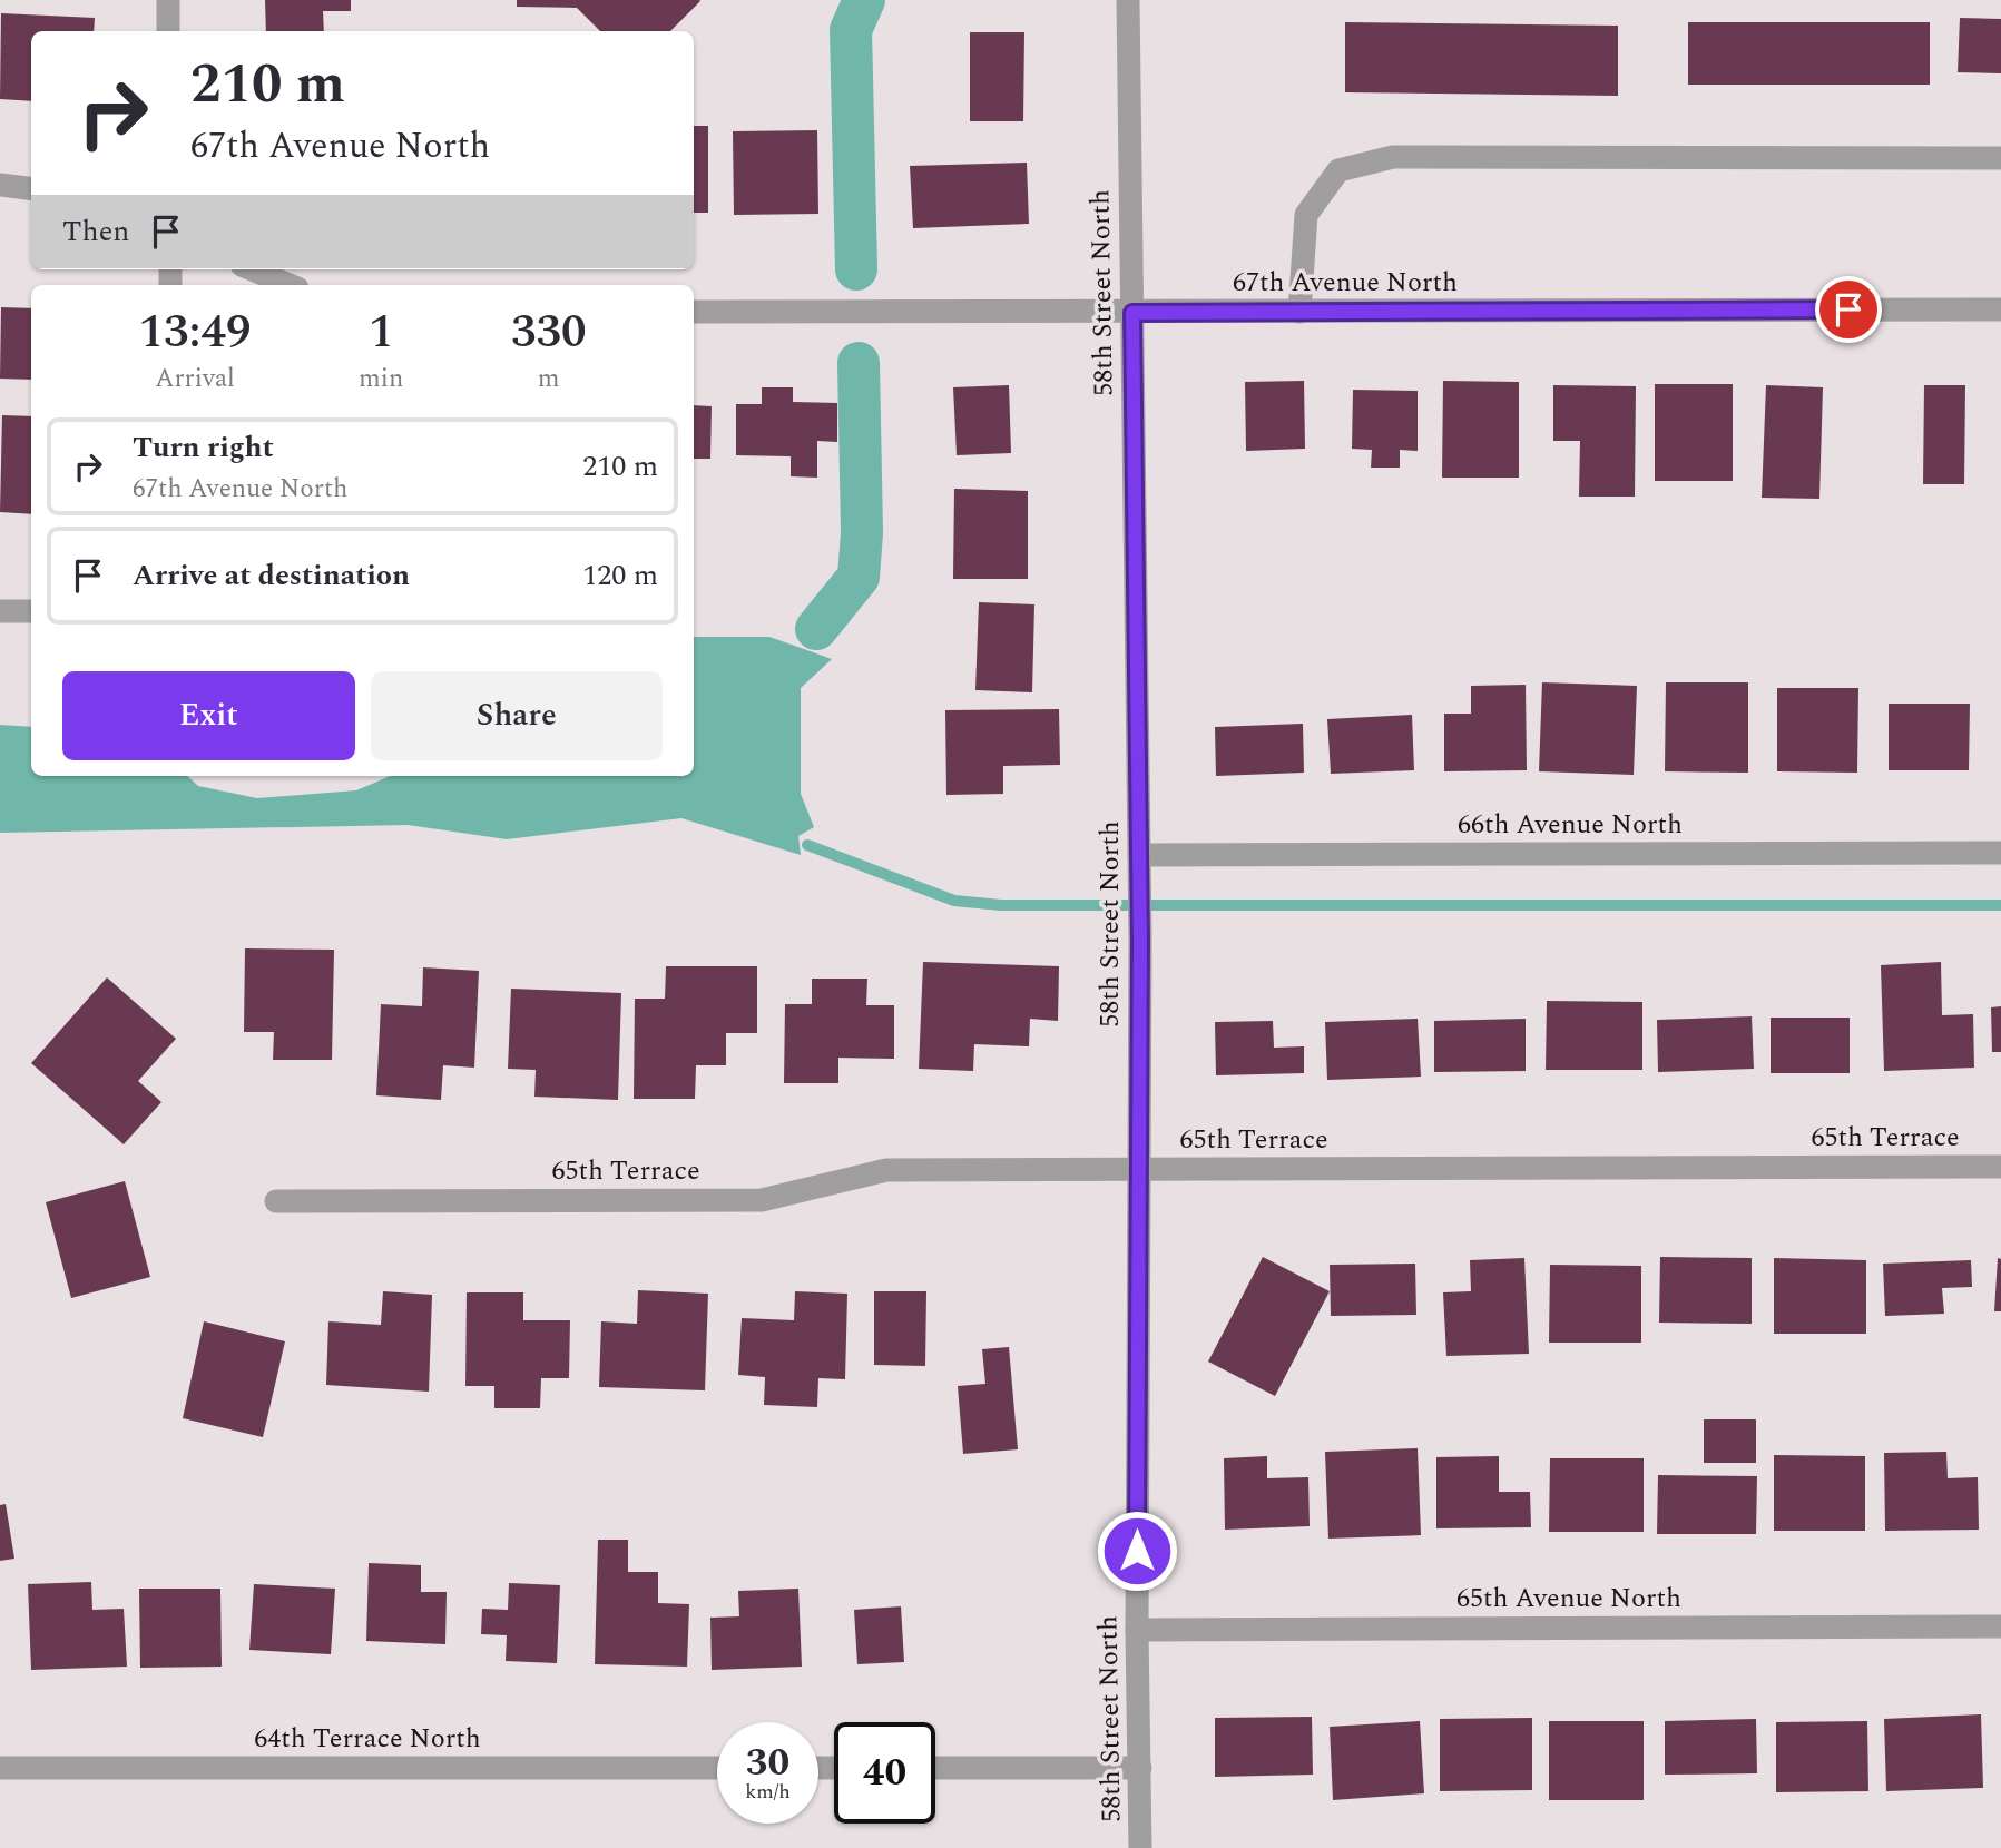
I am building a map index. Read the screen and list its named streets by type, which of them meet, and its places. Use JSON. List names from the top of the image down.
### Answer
{
  "streets": {
    "street": [
      "67th Avenue North",
      "58th Street North",
      "66th Avenue North",
      "65th Terrace",
      "65th Avenue North",
      "64th Terrace North"
    ]
  },
  "crossings": [
    ["67th Avenue North", "58th Street North"],
    ["58th Street North", "66th Avenue North"],
    ["58th Street North", "65th Terrace"],
    ["58th Street North", "65th Avenue North"]
  ],
  "page": {
    "turn": ["210 m", "67th Avenue North"],
    "then": "Then",
    "eta": [
      "13:49",
      "Arrival",
      "1",
      "min",
      "330",
      "m"
    ],
    "list": [
      {
        "name": "Turn right",
        "note": "67th Avenue North",
        "value": "210 m"
      },
      {
        "name": "Arrive at destination",
        "value": "120 m"
      }
    ],
    "buttons": ["Exit", "Share"],
    "speed": "30 km/h",
    "limit": "40"
  }
}
